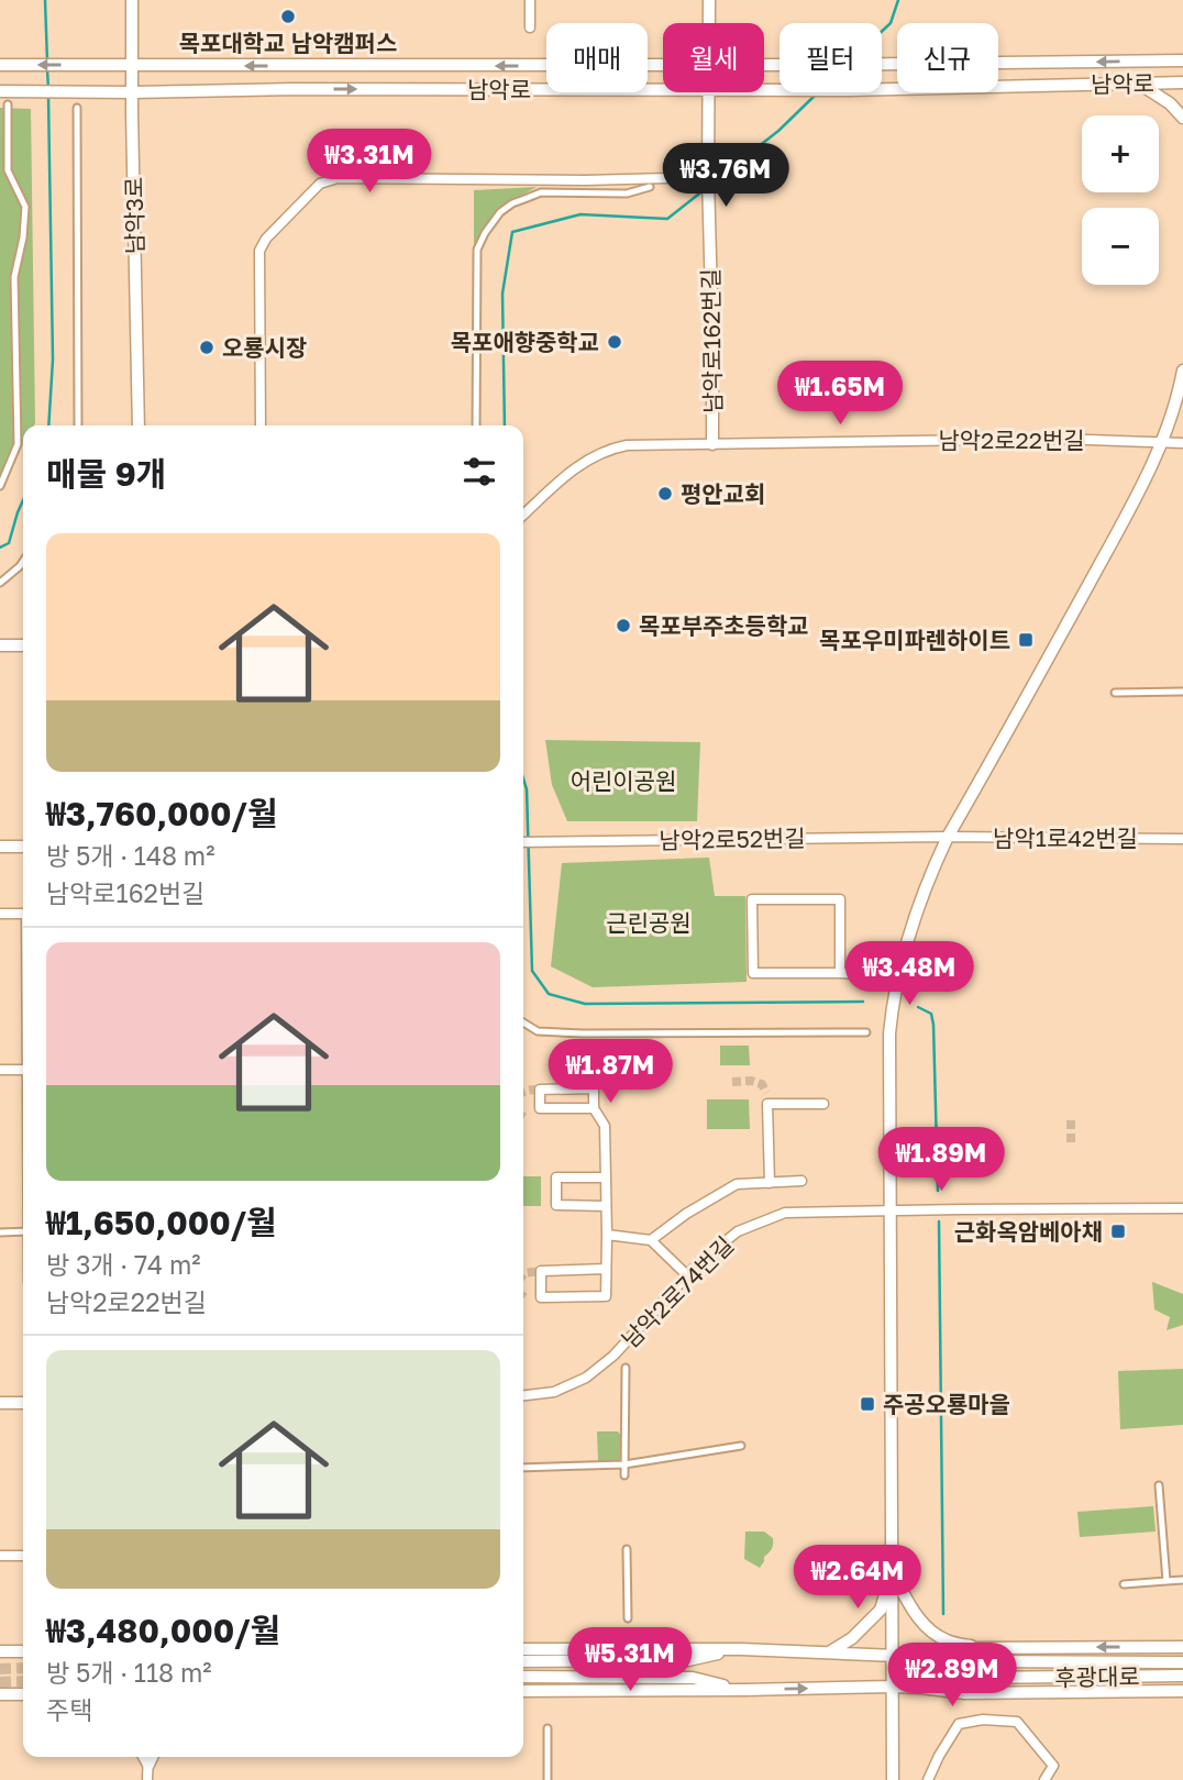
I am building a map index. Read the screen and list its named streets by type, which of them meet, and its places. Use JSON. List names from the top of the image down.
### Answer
{
  "streets": {
    "street": [
      "남악로",
      "남악3로",
      "남악로162번길",
      "남악2로22번길",
      "남악1로42번길",
      "남악2로52번길",
      "남악2로74번길",
      "후광대로"
    ]
  },
  "crossings": [
    ["남악로", "남악3로"],
    ["남악로162번길", "남악2로22번길"],
    ["남악1로42번길", "남악2로52번길"]
  ],
  "parks": ["어린이공원", "근린공원"],
  "places": {
    "other": [
      "목포대학교 남악캠퍼스",
      "목포애향중학교",
      "오룡시장",
      "평안교회",
      "목포부주초등학교"
    ],
    "transit": ["목포우미파렌하이트", "근화옥암베아채", "주공오룡마을"]
  },
  "page": {
    "chip": [
      "매매",
      "월세",
      "필터",
      "신규"
    ],
    "map_buttons": ["+", "−"],
    "price": [
      "₩3.31M",
      "₩3.76M",
      "₩1.65M",
      "₩3.48M",
      "₩1.87M",
      "₩1.89M",
      "₩2.64M",
      "₩5.31M",
      "₩2.89M"
    ],
    "heading": "매물 9개",
    "list": [
      {
        "name": "₩3,760,000/월",
        "note": "방 5개 · 148 m² · 남악로162번길"
      },
      {
        "name": "₩1,650,000/월",
        "note": "방 3개 · 74 m² · 남악2로22번길"
      },
      {
        "name": "₩3,480,000/월",
        "note": "방 5개 · 118 m² · 주택"
      }
    ]
  }
}
